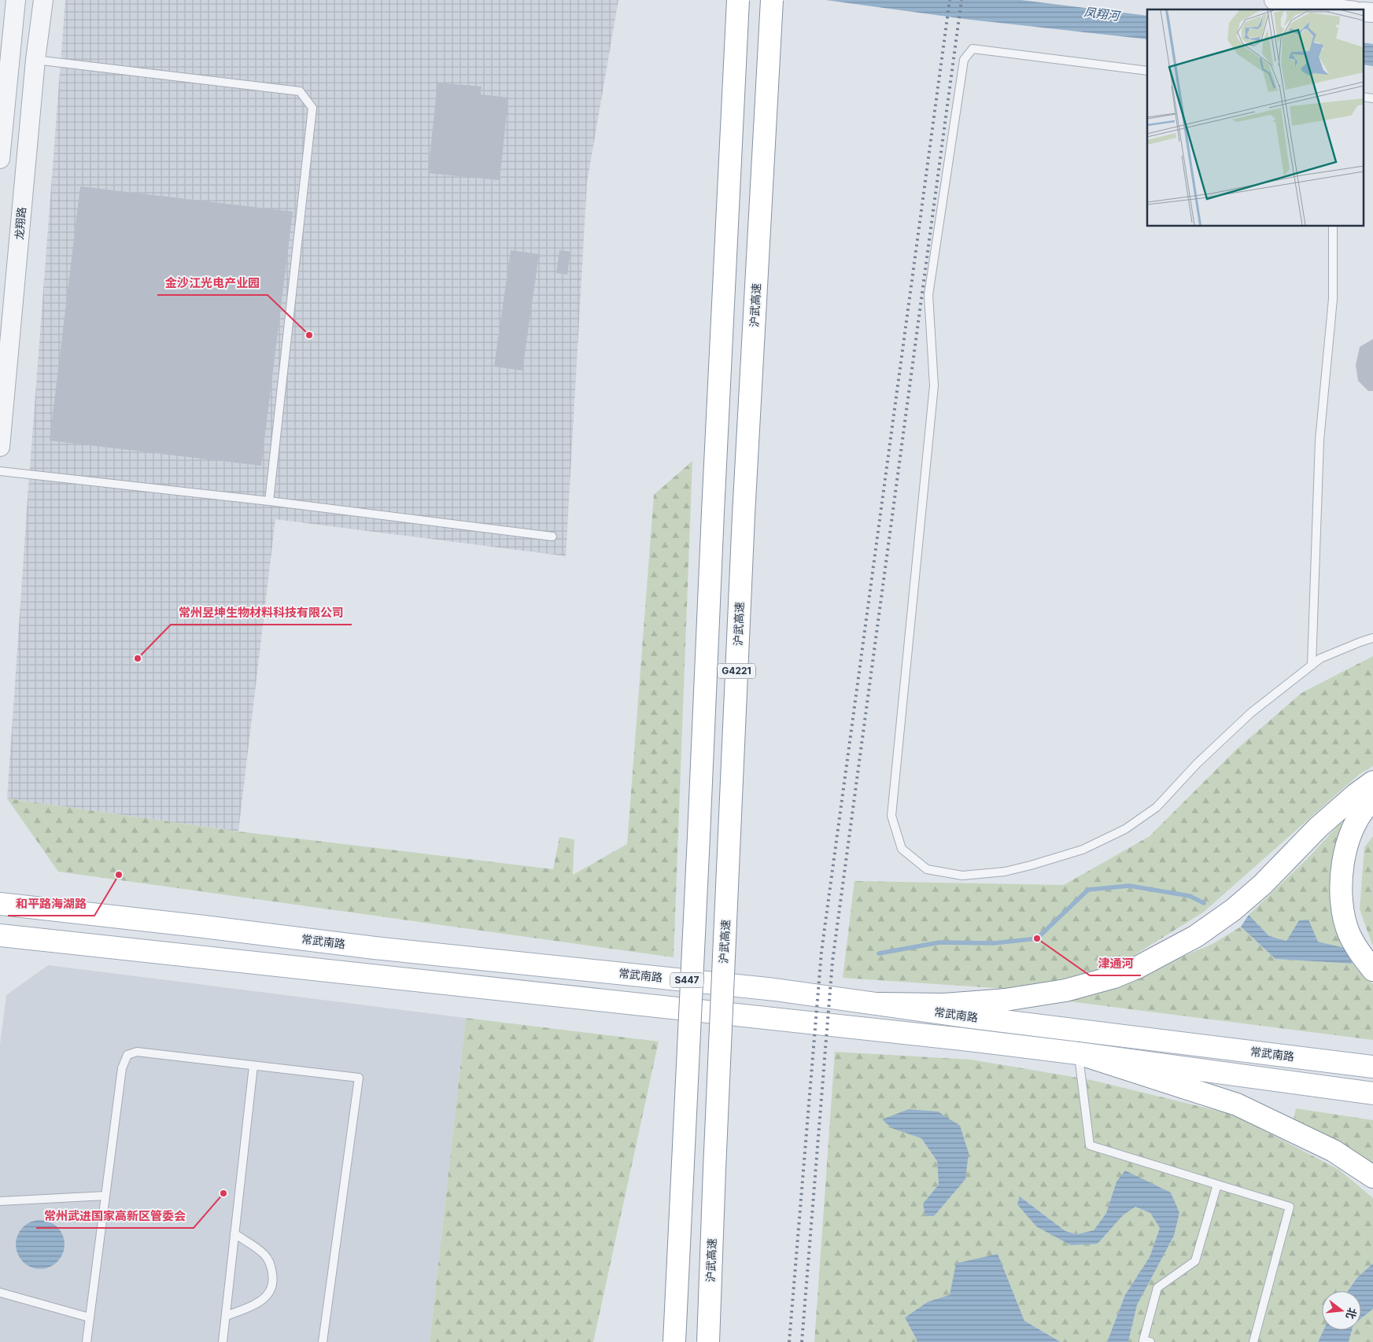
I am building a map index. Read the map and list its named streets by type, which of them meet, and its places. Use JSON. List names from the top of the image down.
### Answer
{
  "streets": {
    "main road": [
      "沪武高速",
      "G4221",
      "常武南路",
      "S447"
    ],
    "street": ["龙翔路"]
  },
  "water": ["凤翔河"],
  "places": [
    "金沙江光电产业园",
    "常州昱坤生物材料科技有限公司",
    "和平路海湖路",
    "津通河",
    "常州武进国家高新区管委会"
  ],
  "north": "right"
}
